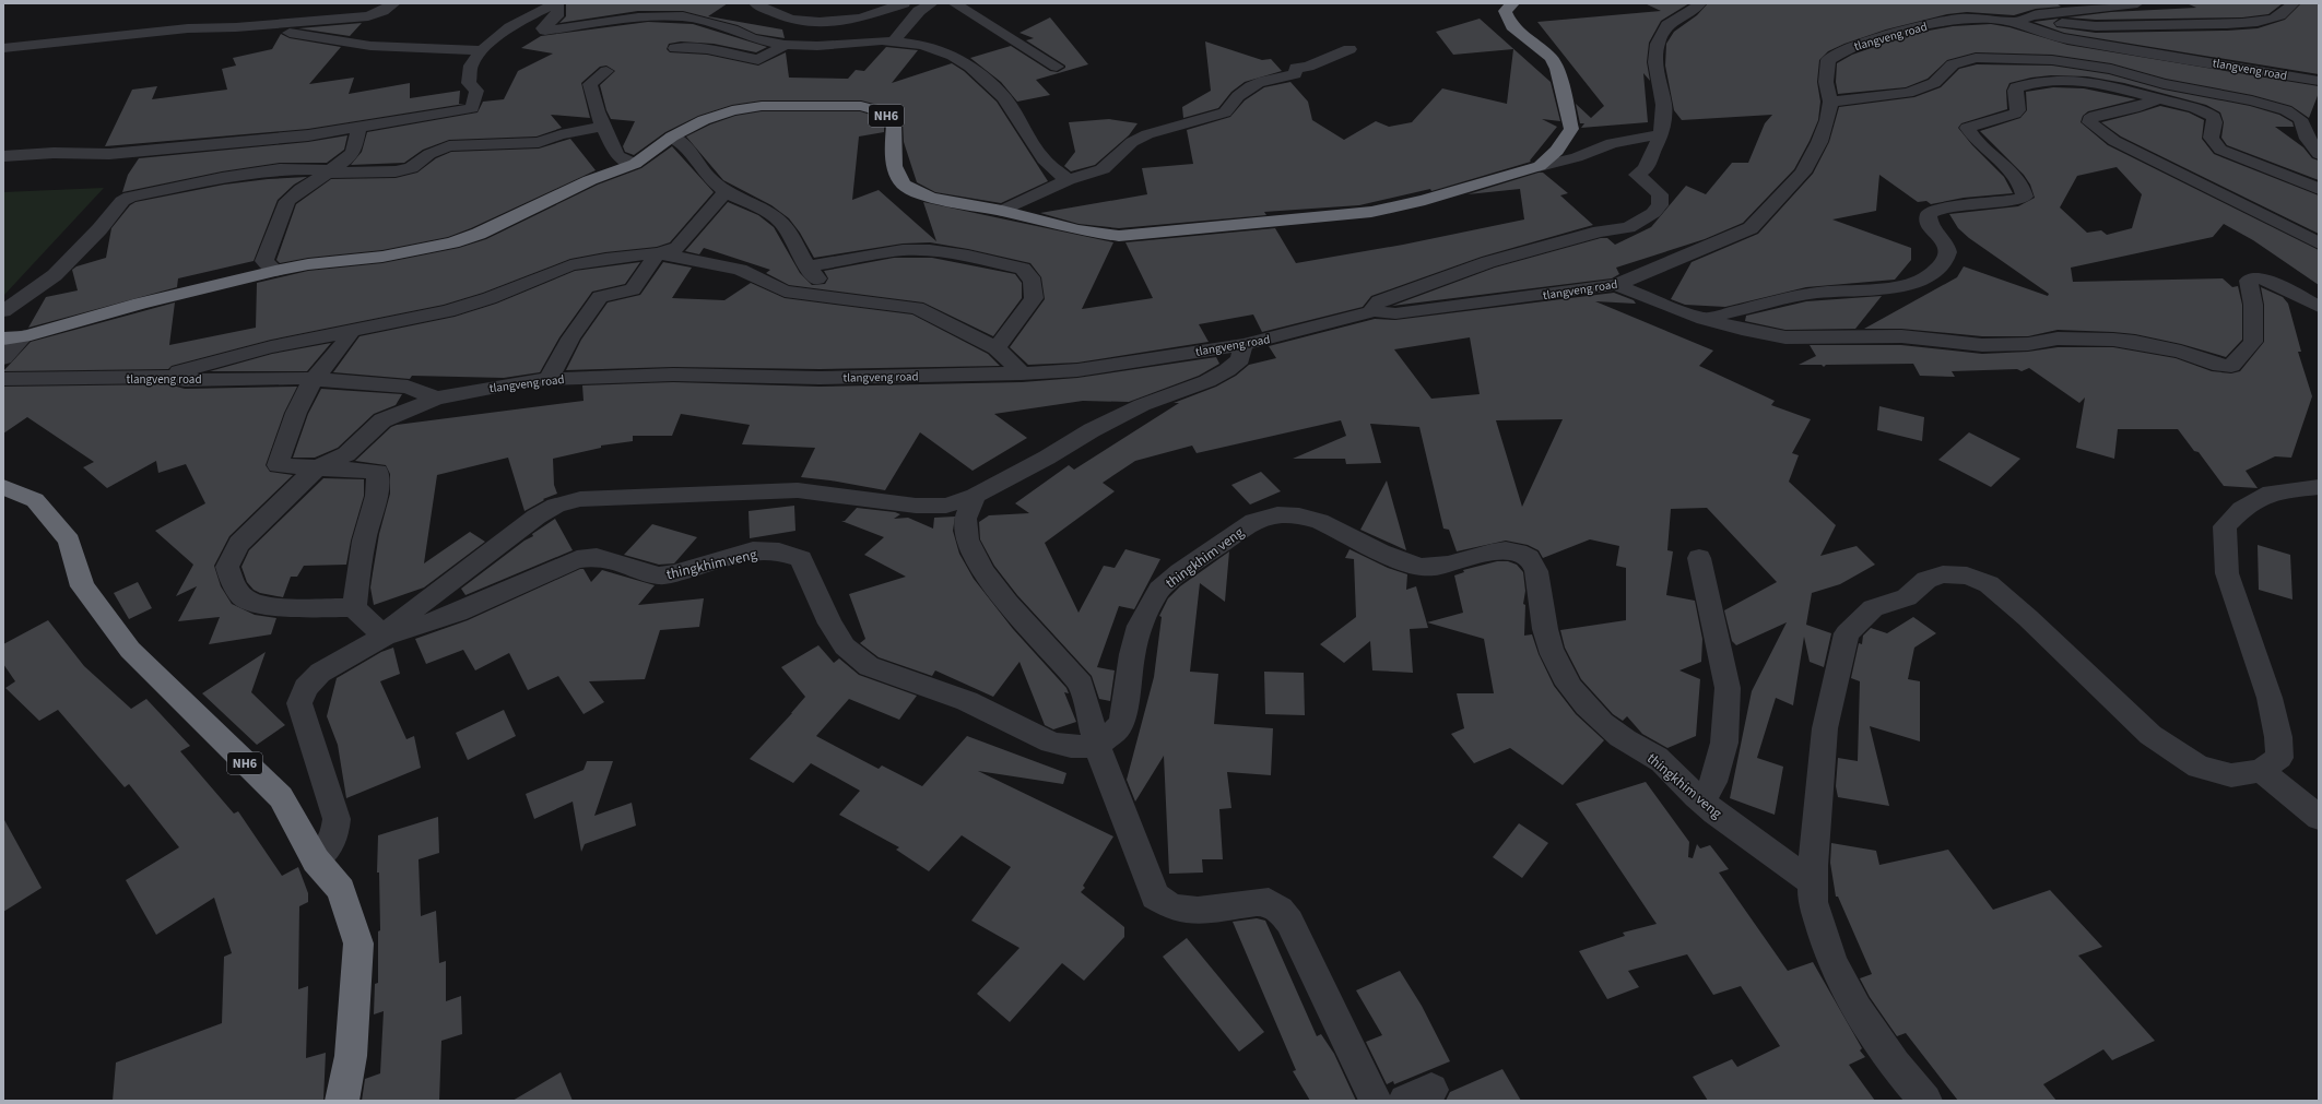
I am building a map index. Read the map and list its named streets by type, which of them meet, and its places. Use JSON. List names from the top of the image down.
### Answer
{
  "streets": {
    "highway": ["NH6"],
    "street": ["tlangveng road", "thingkhim veng"]
  }
}
